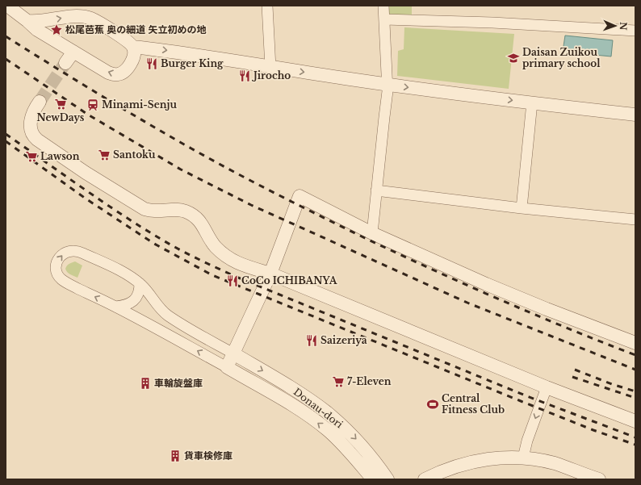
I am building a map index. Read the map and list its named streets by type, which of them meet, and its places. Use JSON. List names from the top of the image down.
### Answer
{
  "streets": {
    "street": ["Donau-dori"]
  },
  "places": {
    "place": ["松尾芭蕉 奥の細道 矢立初めの地"],
    "school or university": ["Daisan Zuikou primary school"],
    "restaurant": [
      "Burger King",
      "Jirocho",
      "CoCo ICHIBANYA",
      "Saizeriya"
    ],
    "supermarket": [
      "NewDays",
      "Santoku",
      "Lawson",
      "7-Eleven"
    ],
    "station": ["Minami-Senju"],
    "building": ["車輪旋盤庫", "貨車検修庫"],
    "sports": ["Central Fitness Club"]
  },
  "north": "right"
}
